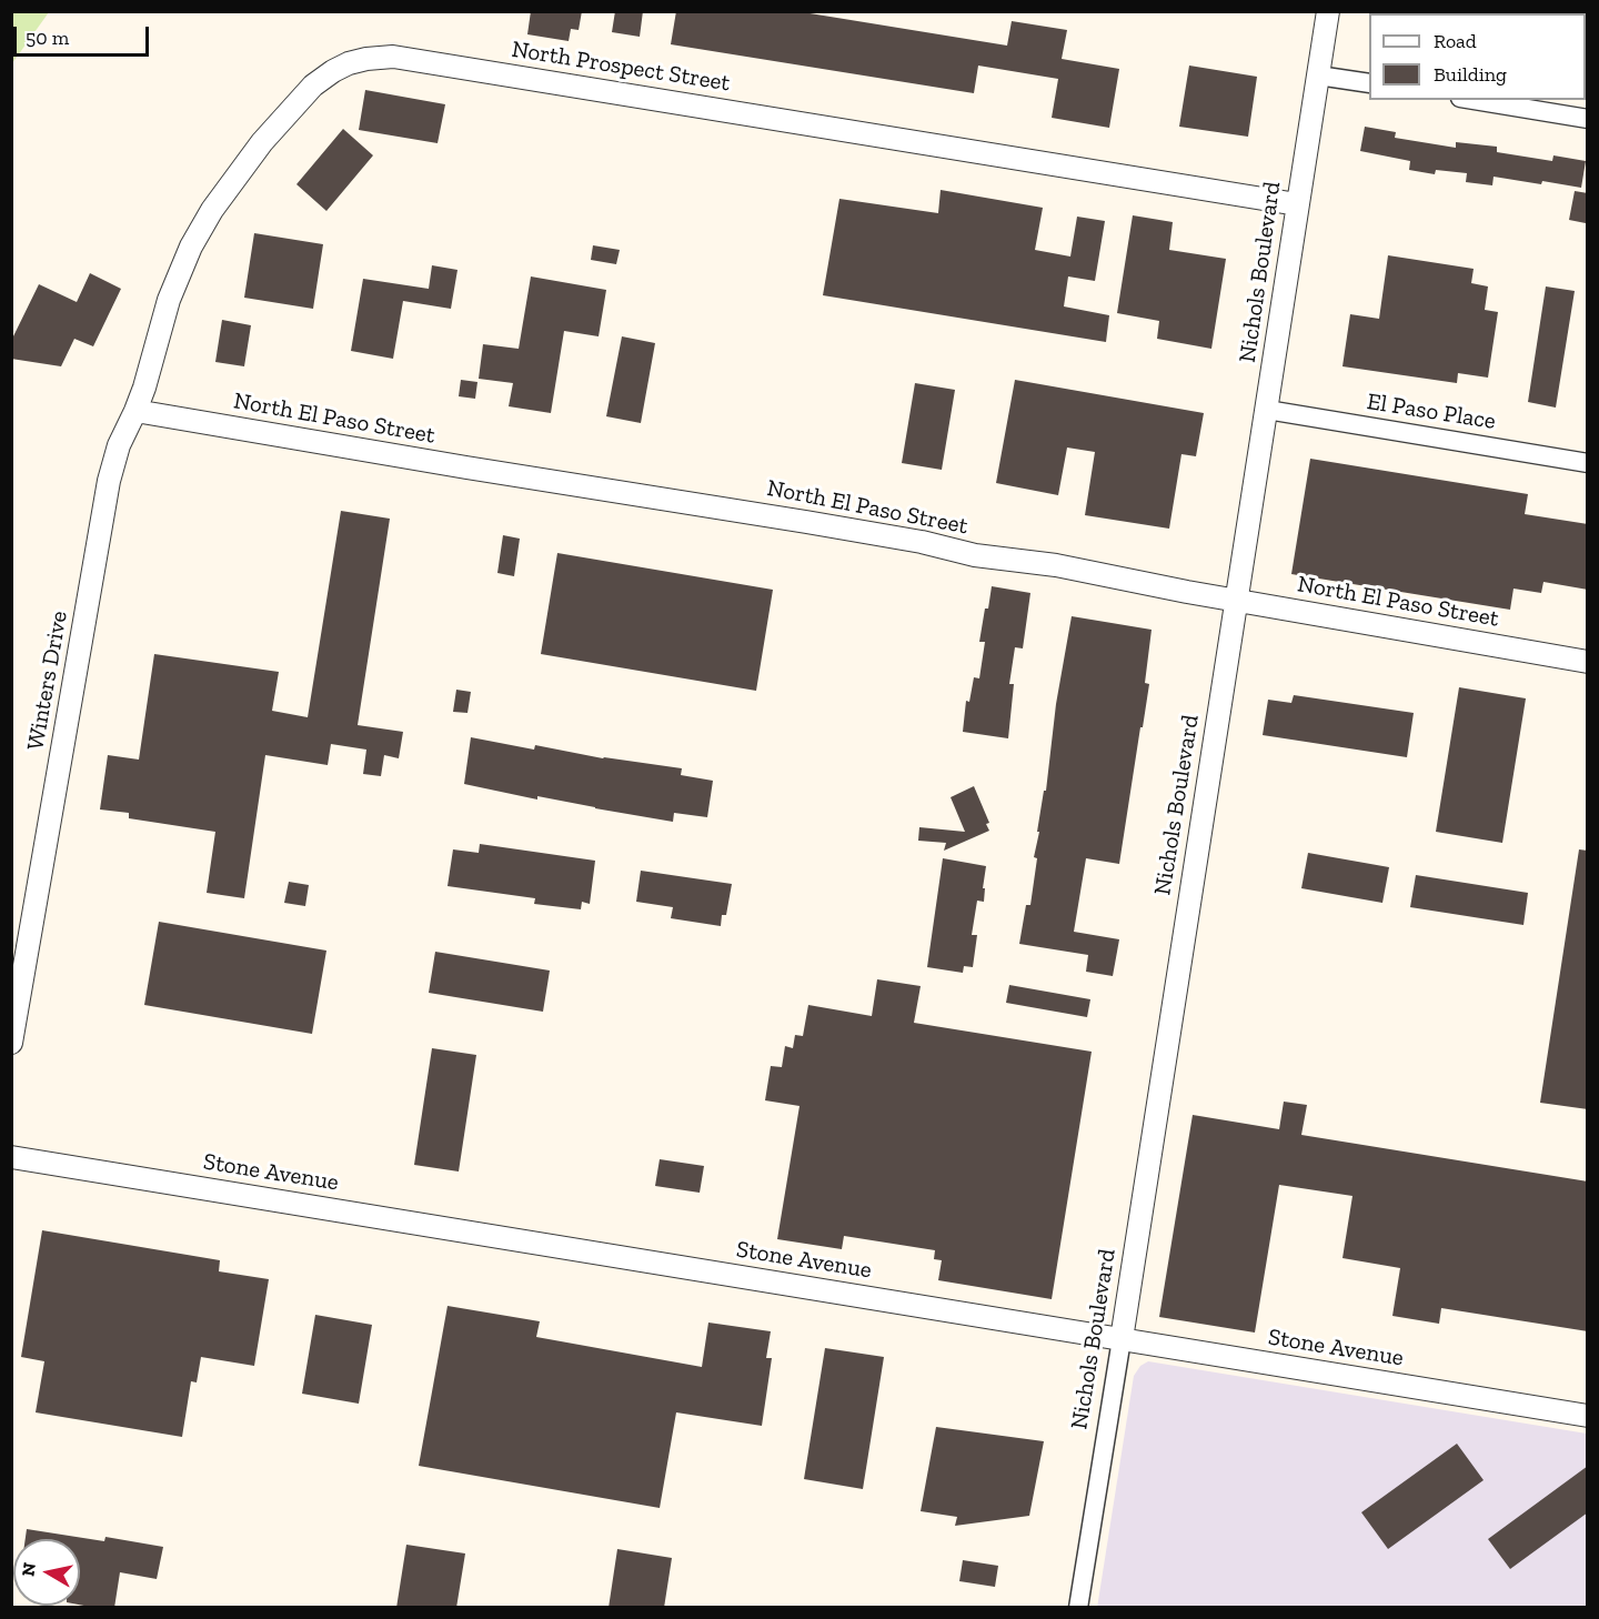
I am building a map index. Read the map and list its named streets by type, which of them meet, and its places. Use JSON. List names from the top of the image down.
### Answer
{
  "streets": {
    "street": [
      "North Prospect Street",
      "Nichols Boulevard",
      "El Paso Place",
      "North El Paso Street",
      "Winters Drive",
      "Stone Avenue"
    ]
  },
  "crossings": [
    ["North Prospect Street", "Nichols Boulevard"],
    ["North Prospect Street", "North El Paso Street"],
    ["North Prospect Street", "Winters Drive"],
    ["Nichols Boulevard", "El Paso Place"],
    ["Nichols Boulevard", "North El Paso Street"],
    ["Nichols Boulevard", "Stone Avenue"],
    ["North El Paso Street", "Winters Drive"]
  ],
  "legend": ["Road", "Building"],
  "scale_bar": "50 m",
  "north": "left"
}
